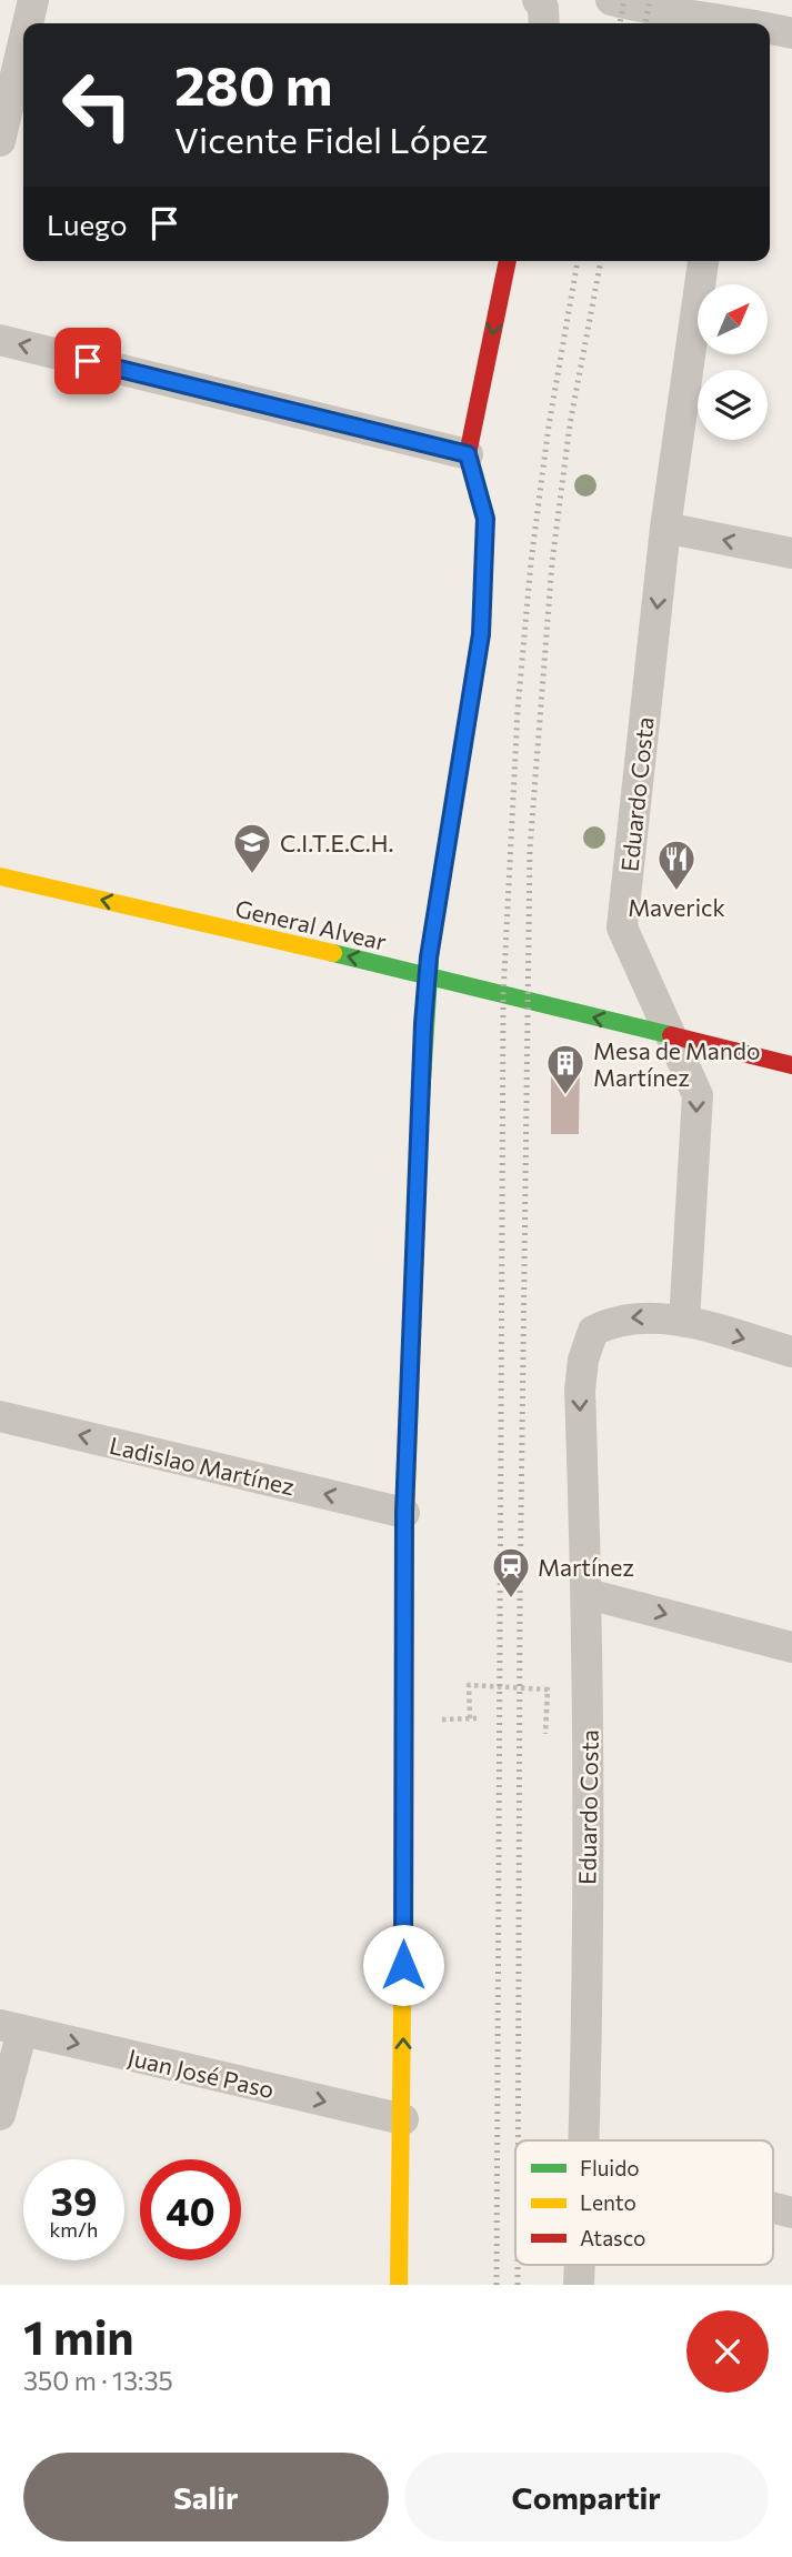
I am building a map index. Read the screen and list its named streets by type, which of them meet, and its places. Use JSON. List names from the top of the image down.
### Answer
{
  "streets": {
    "street": [
      "Eduardo Costa",
      "General Alvear",
      "Ladislao Martínez",
      "Juan José Paso"
    ]
  },
  "crossings": [
    ["Eduardo Costa", "General Alvear"]
  ],
  "one_way": ["General Alvear", "Ladislao Martínez", "Juan José Paso"],
  "places": {
    "school or university": ["C.I.T.E.C.H."],
    "restaurant": ["Maverick"],
    "building": ["Mesa de Mando Martínez"],
    "station": ["Martínez"]
  },
  "legend": ["Fluido", "Lento", "Atasco"],
  "north": "top right",
  "page": {
    "turn": ["280 m", "Vicente Fidel López"],
    "then": "Luego",
    "speed": "39 km/h",
    "limit": "40",
    "heading": ["1 min", "350 m · 13:35"],
    "buttons": ["Salir", "Compartir"]
  }
}
